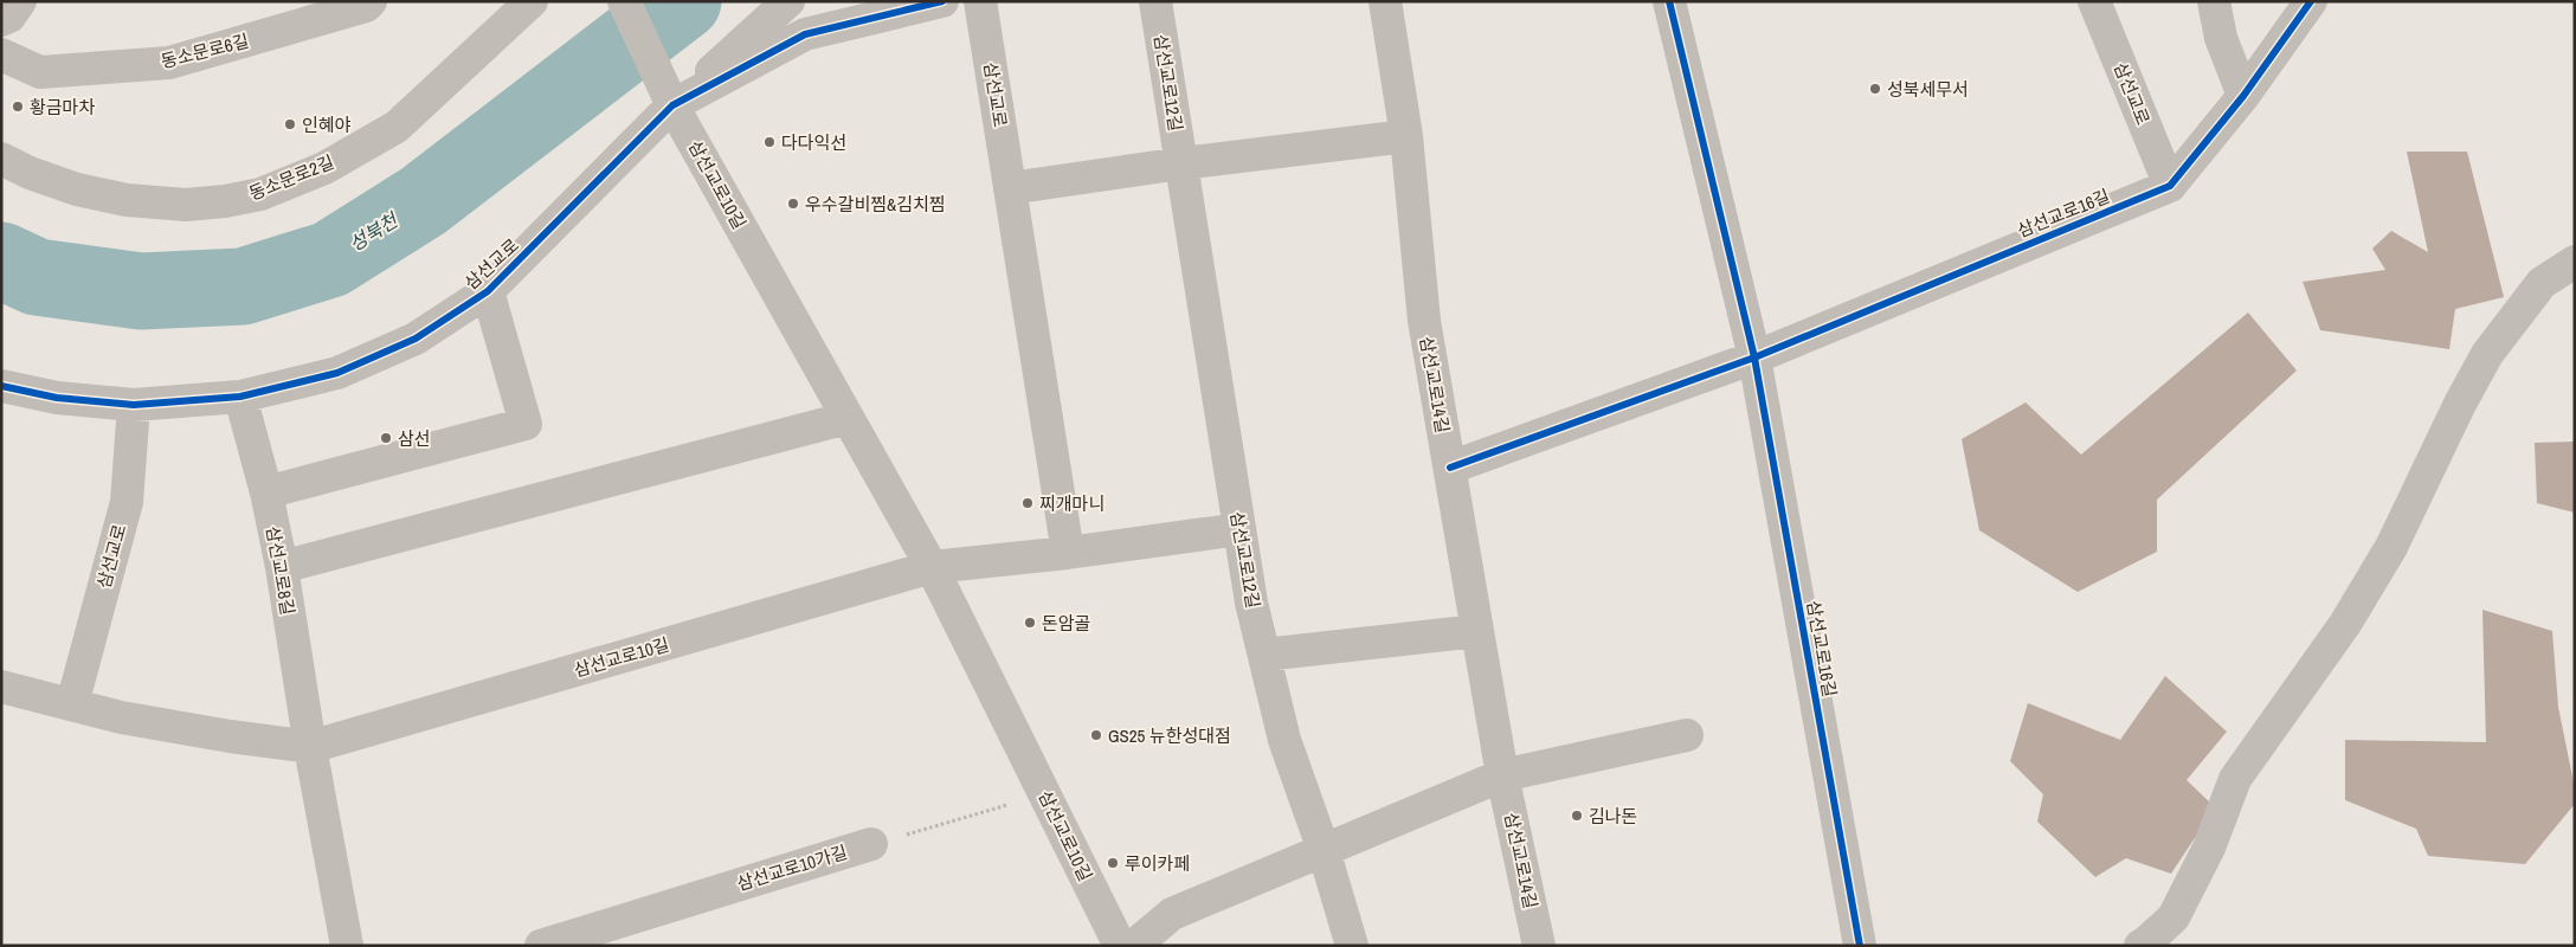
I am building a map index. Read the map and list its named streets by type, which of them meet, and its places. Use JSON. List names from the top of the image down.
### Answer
{
  "streets": {
    "street": [
      "동소문로6길",
      "삼선교로12길",
      "삼선교로",
      "동소문로2길",
      "삼선교로10길",
      "삼선교로16길",
      "삼선교로14길",
      "삼선교로8길",
      "삼선교로10가길"
    ]
  },
  "crossings": [
    ["삼선교로12길", "삼선교로10길"],
    ["삼선교로", "삼선교로10길"],
    ["삼선교로", "삼선교로16길"],
    ["삼선교로", "삼선교로8길"],
    ["삼선교로10길", "삼선교로8길"],
    ["삼선교로10길", "삼선교로10가길"],
    ["삼선교로16길", "삼선교로14길"]
  ],
  "water": ["성북천"],
  "places": [
    "성북세무서",
    "황금마차",
    "인혜야",
    "다다익선",
    "우수갈비찜&김치찜",
    "삼선",
    "찌개마니",
    "돈암골",
    "GS25 뉴한성대점",
    "김나돈",
    "루이카페"
  ]
}
